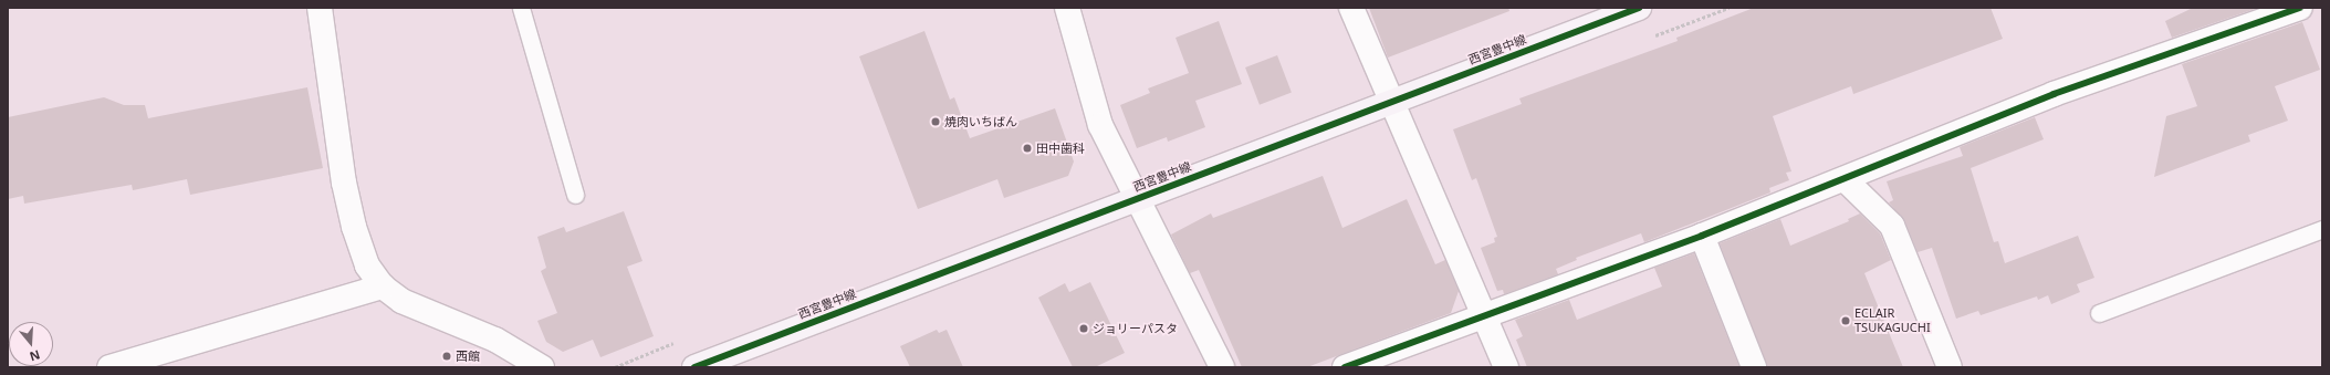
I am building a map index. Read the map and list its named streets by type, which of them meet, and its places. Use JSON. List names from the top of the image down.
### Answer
{
  "streets": {
    "main road": ["西宮豊中線"]
  },
  "places": [
    "焼肉いちばん",
    "田中歯科",
    "ECLAIR TSUKAGUCHI",
    "ジョリーパスタ",
    "西館"
  ],
  "north": "bottom"
}
